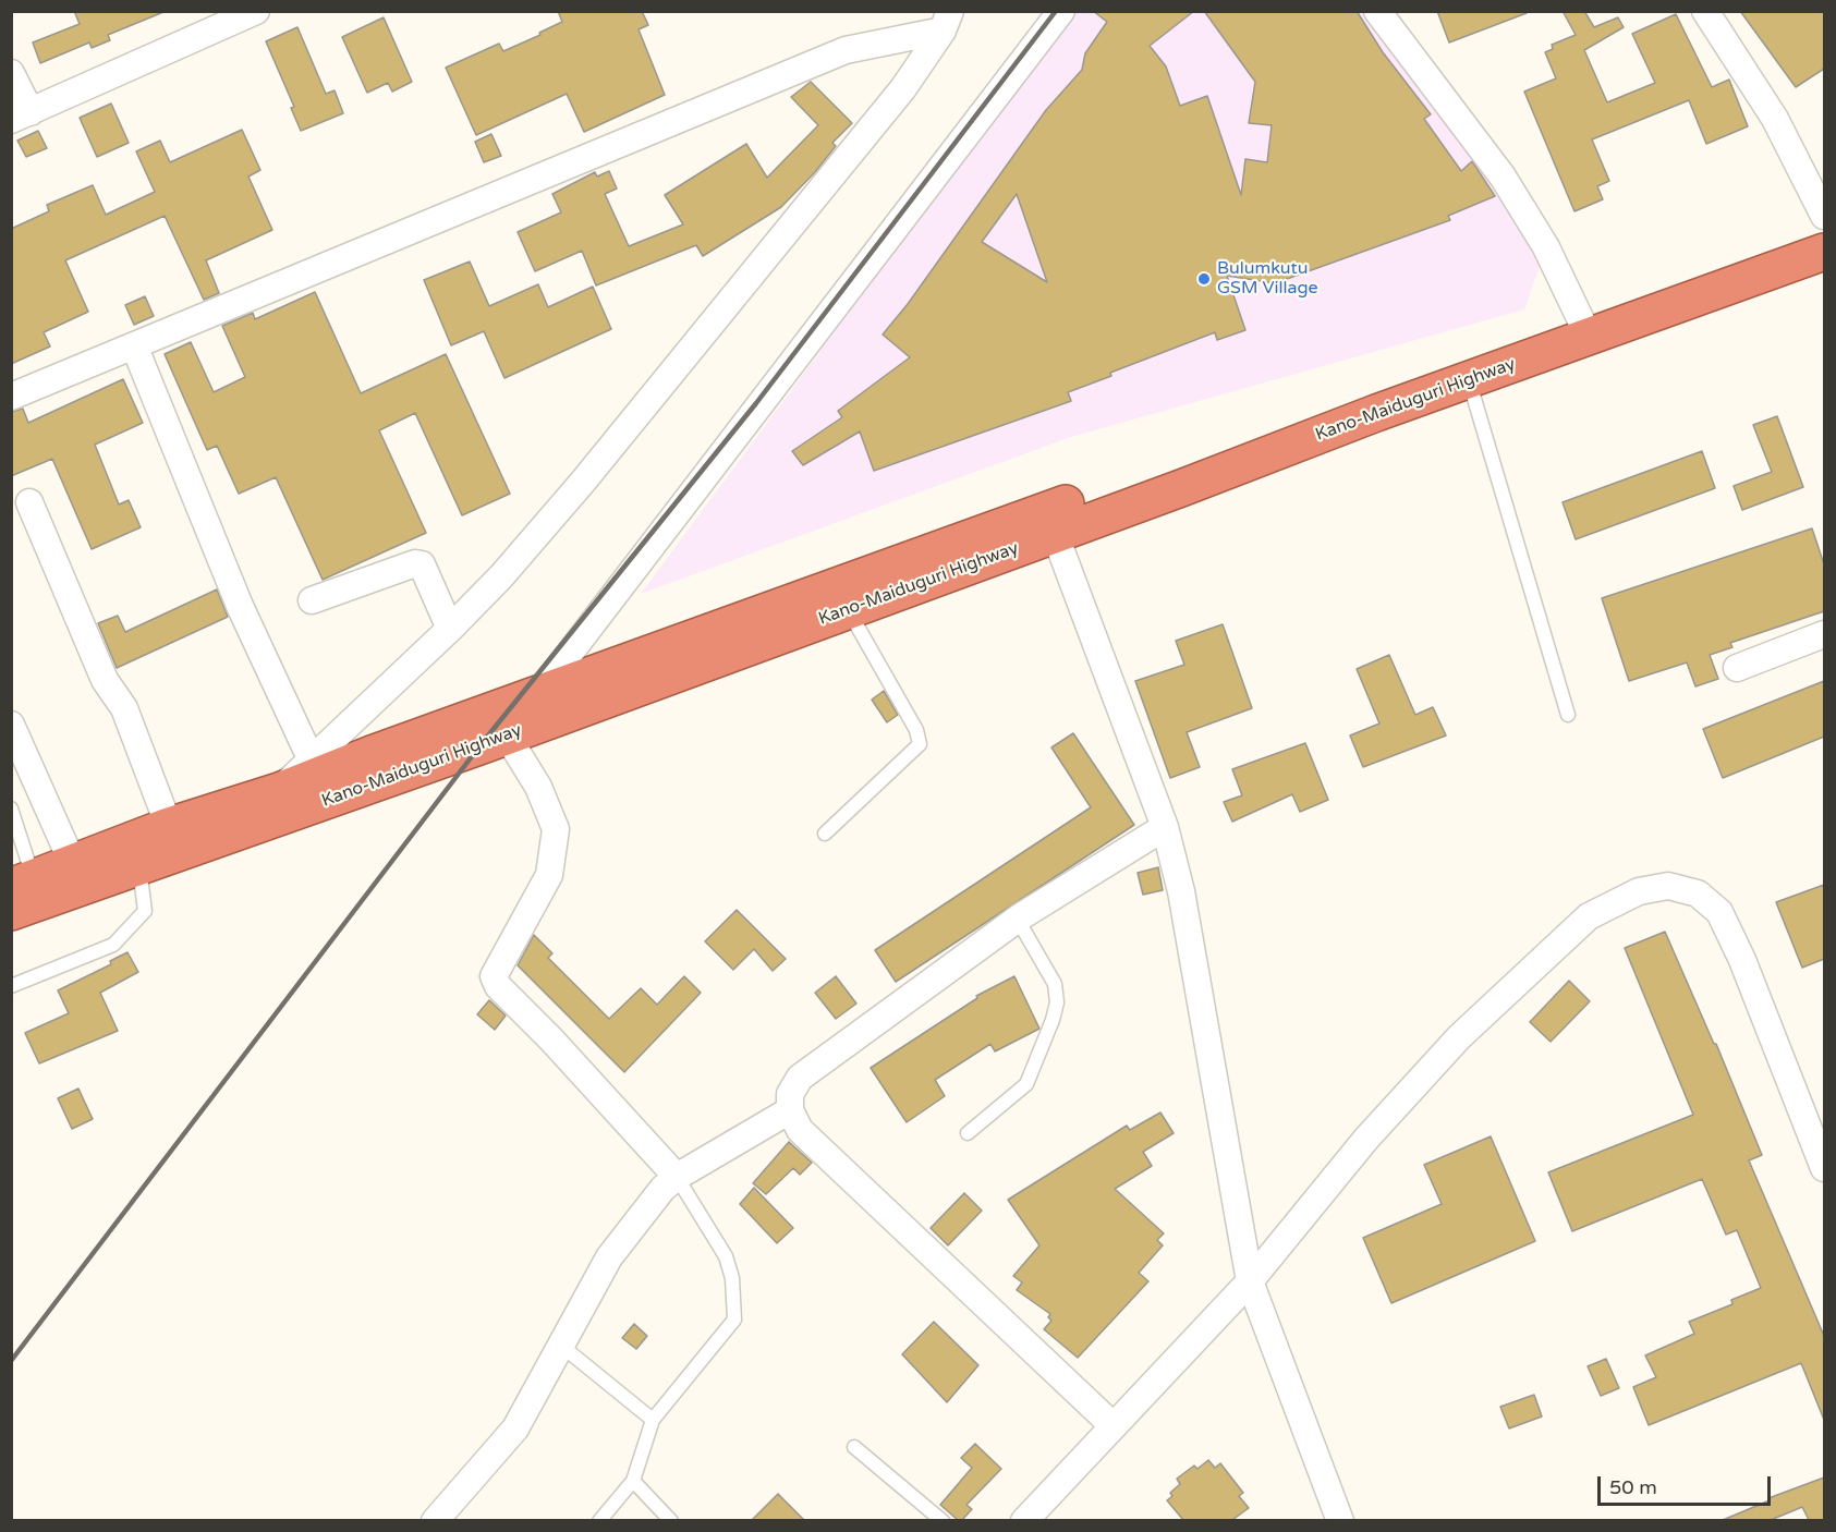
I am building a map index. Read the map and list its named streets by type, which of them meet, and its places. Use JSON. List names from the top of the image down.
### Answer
{
  "streets": {
    "highway": ["Kano-Maiduguri Highway"]
  },
  "places": ["Bulumkutu GSM Village"],
  "scale_bar": "50 m"
}
